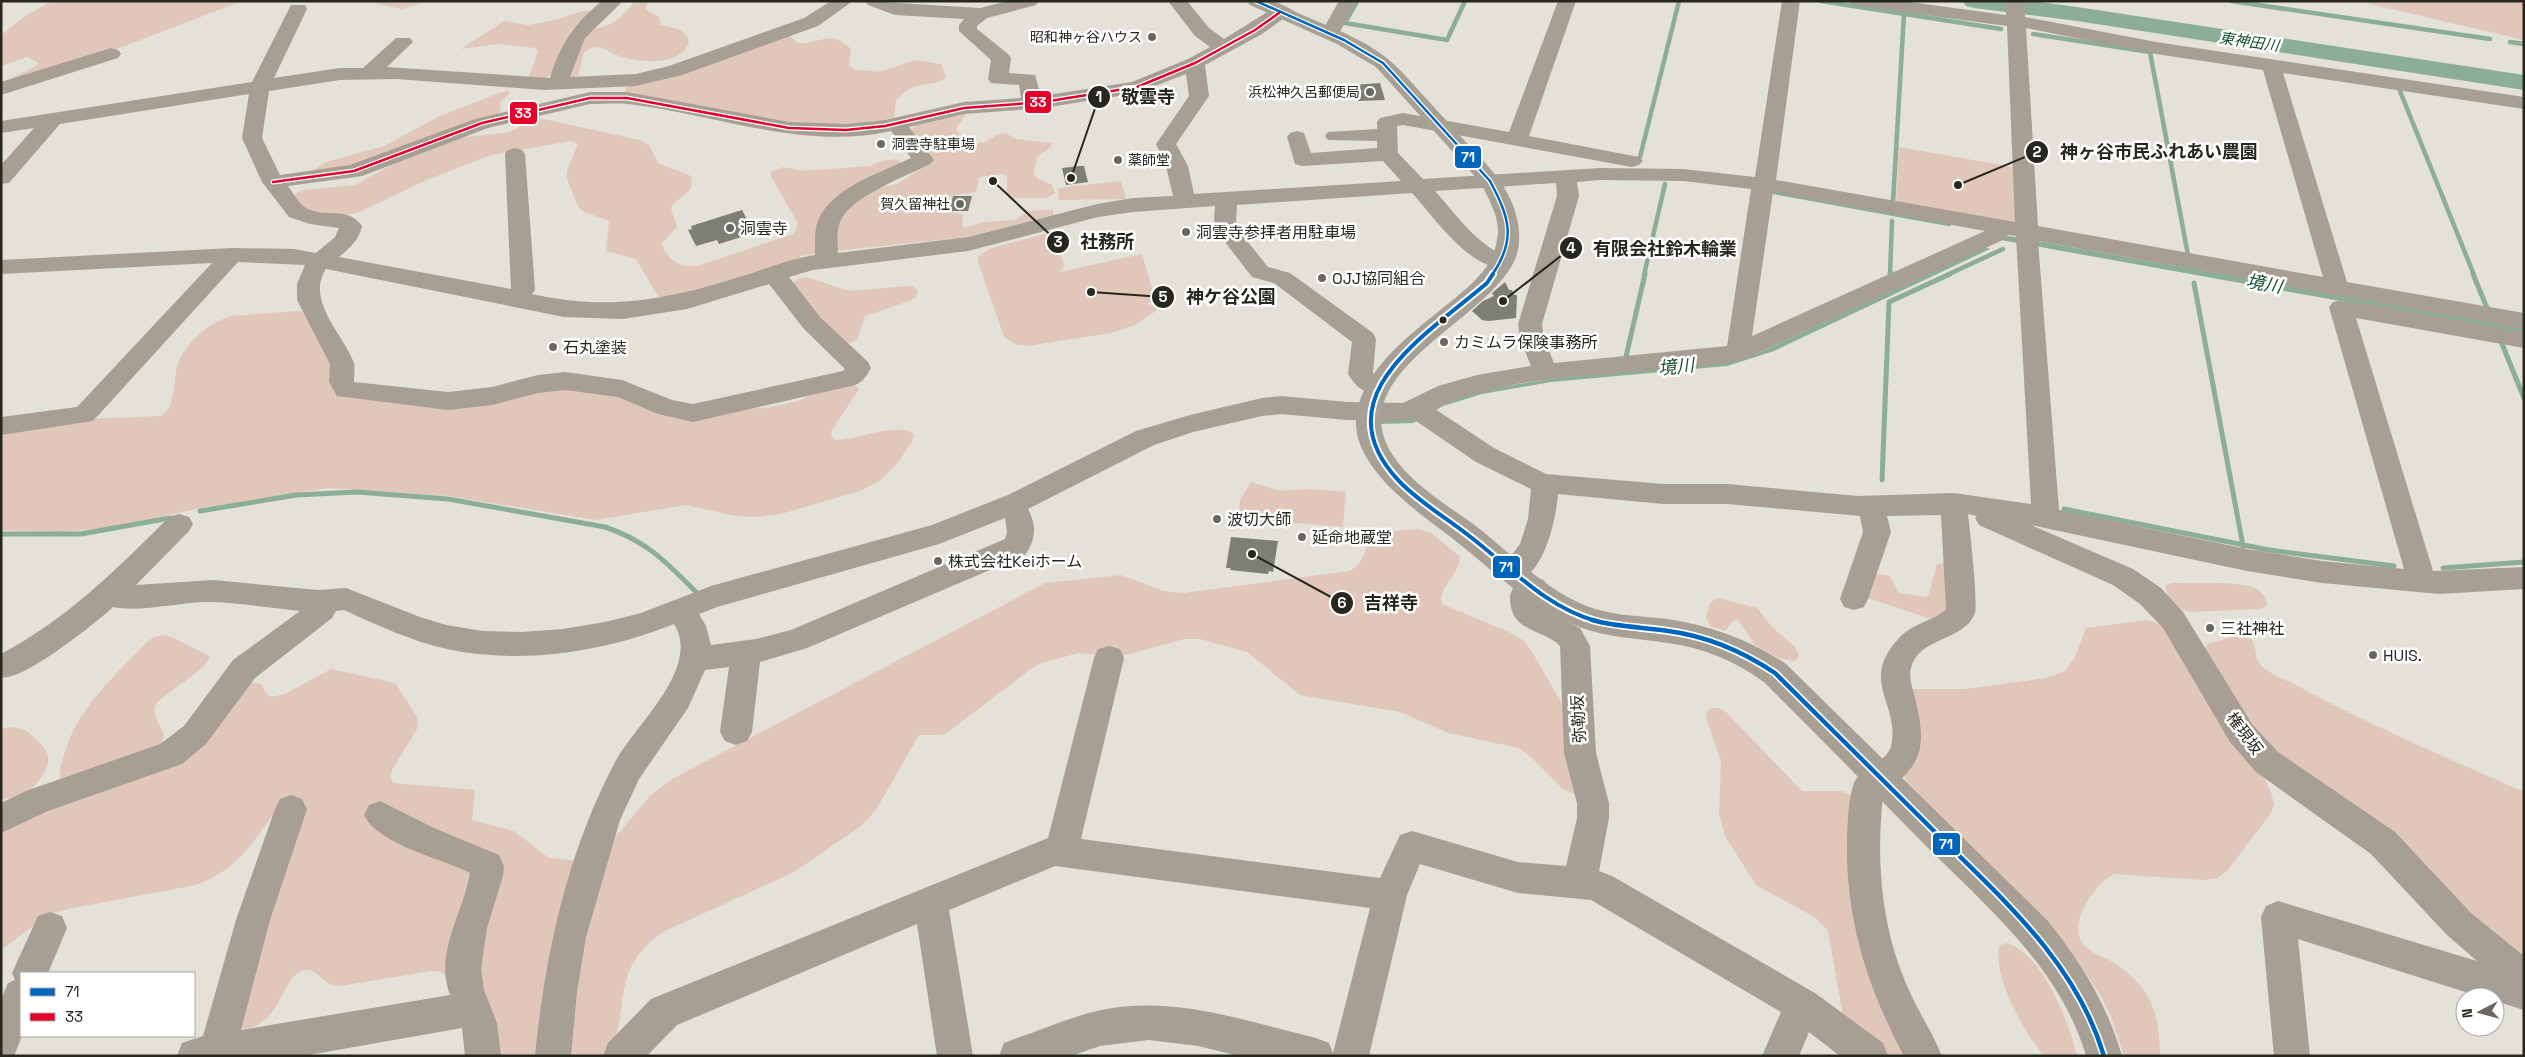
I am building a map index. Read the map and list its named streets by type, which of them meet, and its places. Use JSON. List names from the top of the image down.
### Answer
{
  "streets": {
    "street": ["弥勒坂", "権現坂"]
  },
  "water": ["東神田川", "境川"],
  "places": [
    "昭和神ヶ谷ハウス",
    "浜松神久呂郵便局",
    "洞雲寺駐車場",
    "薬師堂",
    "敬雲寺",
    "社務所",
    "神ヶ谷市民ふれあい農園",
    "賀久留神社",
    "洞雲寺",
    "洞雲寺参拝者用駐車場",
    "OJJ協同組合",
    "神ケ谷公園",
    "有限会社鈴木輪業",
    "カミムラ保険事務所",
    "石丸塗装",
    "波切大師",
    "延命地蔵堂",
    "吉祥寺",
    "株式会社Keiホーム",
    "三社神社",
    "HUIS."
  ],
  "lines": ["transit line 71", "transit line 33"],
  "legend": ["71", "33"],
  "north": "left"
}
